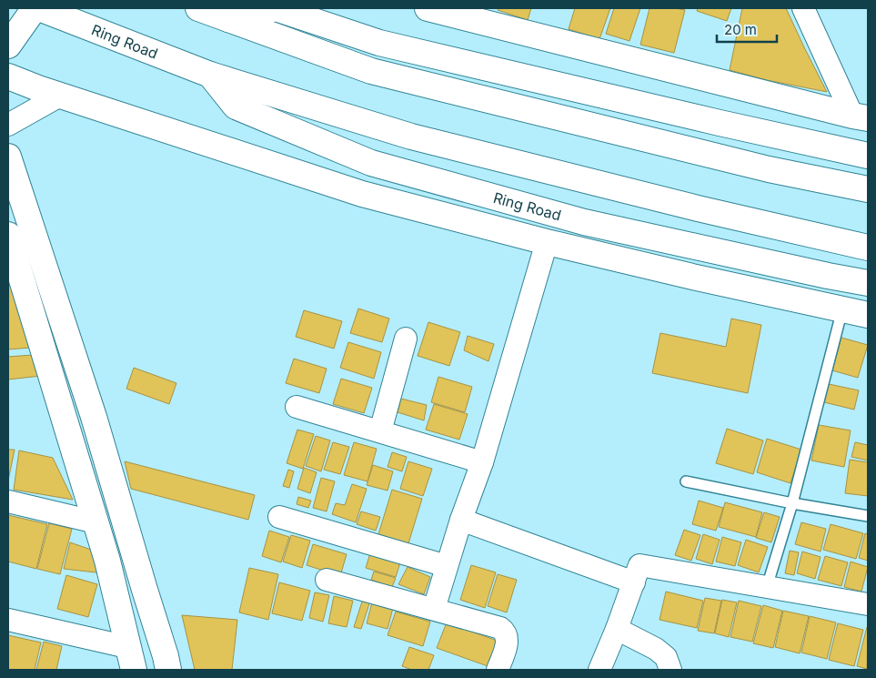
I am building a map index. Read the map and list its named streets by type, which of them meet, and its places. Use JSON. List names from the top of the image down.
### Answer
{
  "streets": {
    "main road": ["Ring Road"]
  },
  "scale_bar": "20 m"
}
